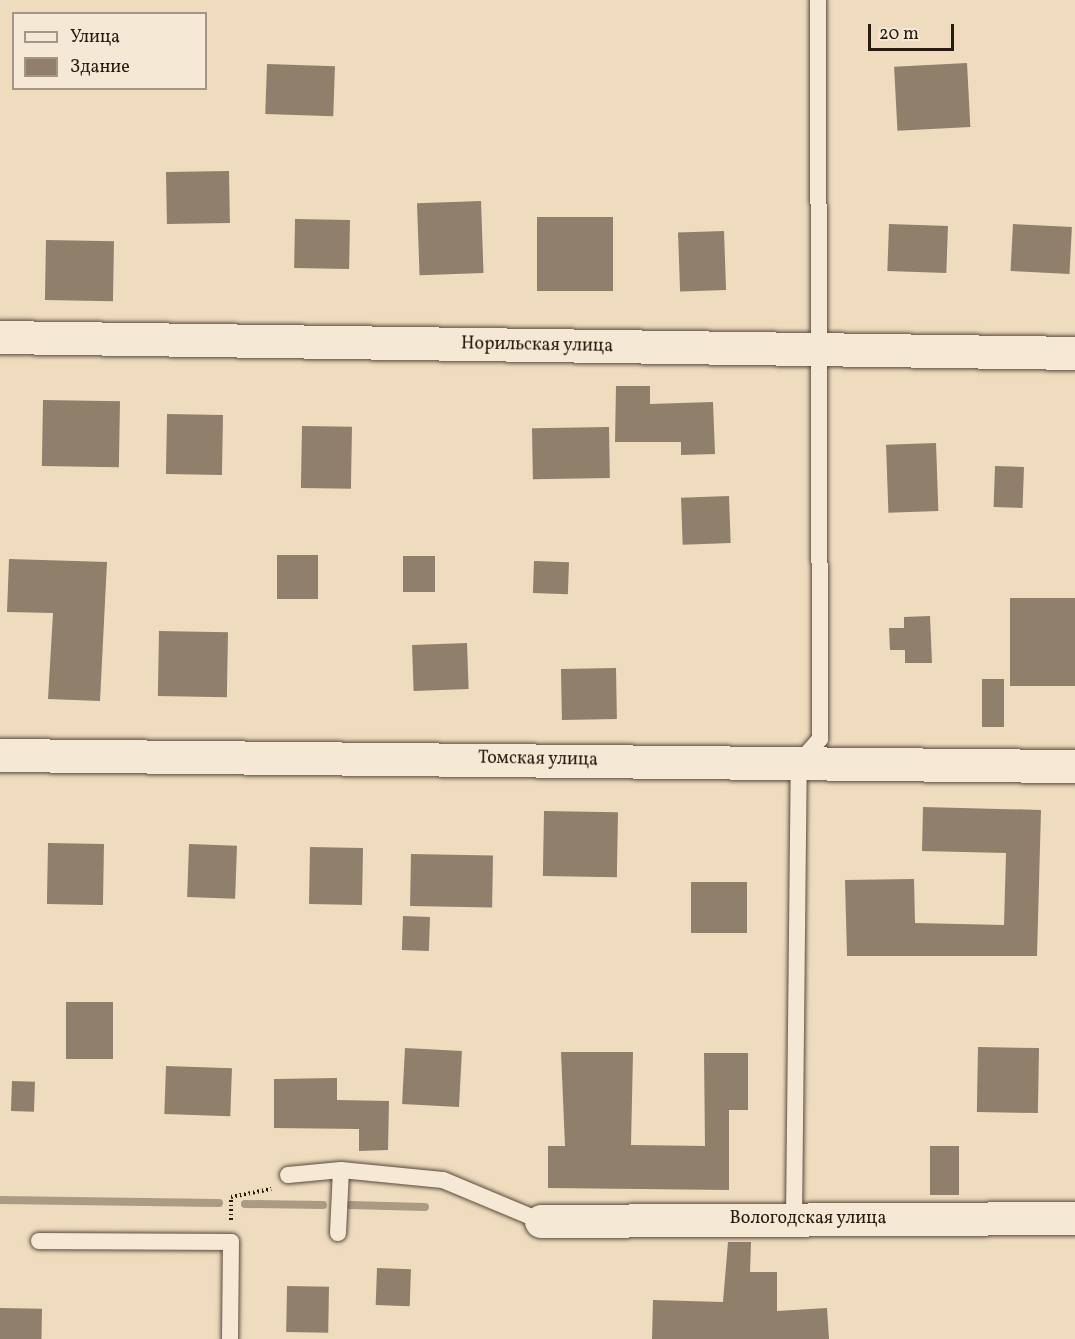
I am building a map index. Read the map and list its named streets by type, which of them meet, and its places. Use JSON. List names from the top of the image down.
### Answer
{
  "streets": {
    "street": ["Норильская улица", "Томская улица", "Вологодская улица"]
  },
  "legend": ["Улица", "Здание"],
  "scale_bar": "20 m"
}
